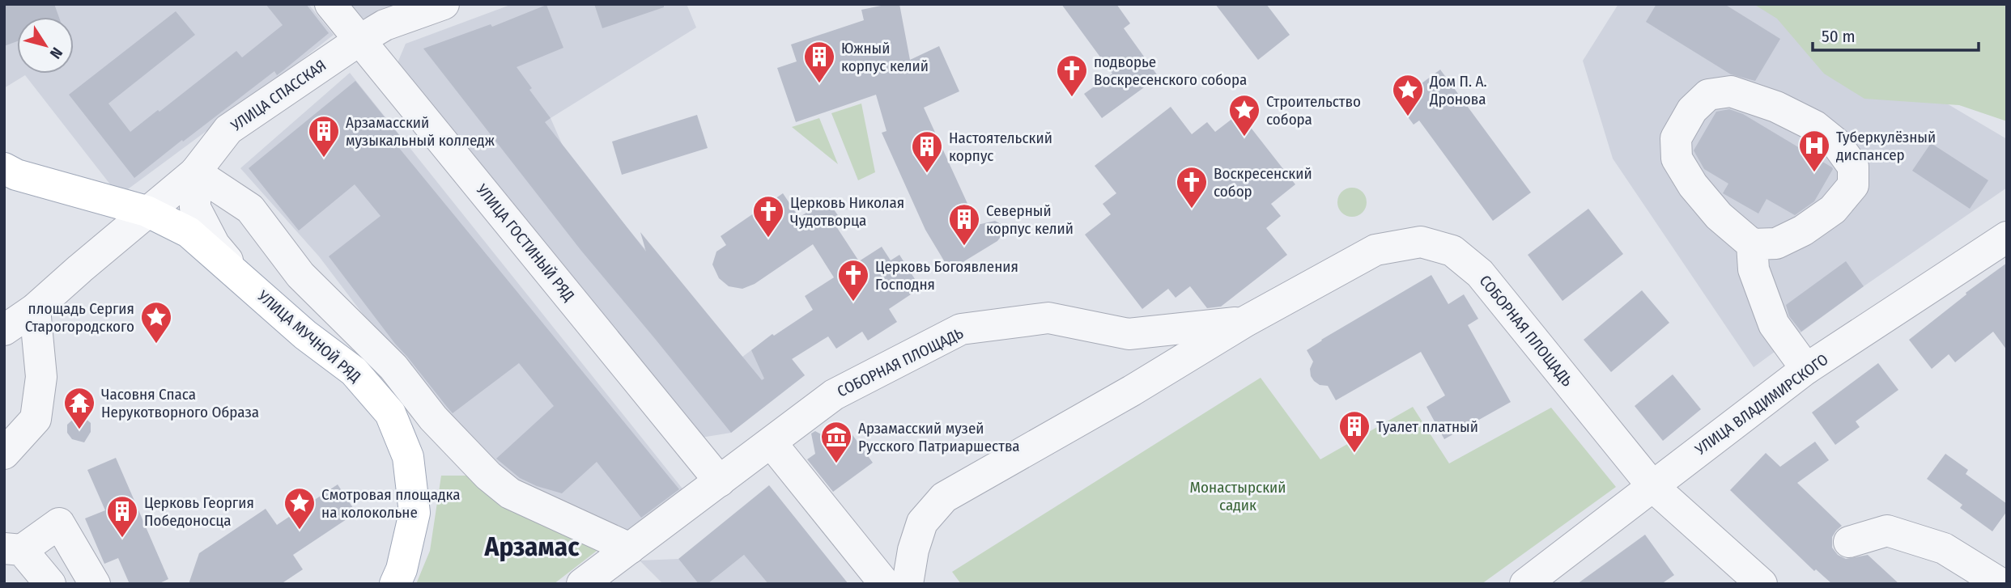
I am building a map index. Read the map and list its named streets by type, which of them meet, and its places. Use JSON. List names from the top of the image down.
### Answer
{
  "streets": {
    "main road": ["УЛИЦА МУЧНОЙ РЯД"],
    "street": [
      "УЛИЦА СПАССКАЯ",
      "УЛИЦА ГОСТИНЫЙ РЯД",
      "СОБОРНАЯ ПЛОЩАДЬ",
      "УЛИЦА ВЛАДИМИРСКОГО"
    ]
  },
  "crossings": [
    ["УЛИЦА СПАССКАЯ", "УЛИЦА ГОСТИНЫЙ РЯД"],
    ["УЛИЦА СПАССКАЯ", "УЛИЦА МУЧНОЙ РЯД"],
    ["УЛИЦА ГОСТИНЫЙ РЯД", "СОБОРНАЯ ПЛОЩАДЬ"],
    ["СОБОРНАЯ ПЛОЩАДЬ", "УЛИЦА ВЛАДИМИРСКОГО"]
  ],
  "districts": ["Арзамас"],
  "parks": ["Монастырский садик"],
  "places": {
    "building": [
      "Южный корпус келий",
      "Арзамасский музыкальный колледж",
      "Настоятельский корпус",
      "Северный корпус келий",
      "Туалет платный",
      "Церковь Георгия Победоносца"
    ],
    "church": [
      "подворье Воскресенского собора",
      "Воскресенский собор",
      "Церковь Николая Чудотворца",
      "Церковь Богоявления Господня"
    ],
    "place": [
      "Дом П. А. Дронова",
      "Строительство собора",
      "площадь Сергия Старогородского",
      "Смотровая площадка на колокольне"
    ],
    "hospital": ["Туберкулёзный диспансер"],
    "temple": ["Часовня Спаса Нерукотворного Образа"],
    "museum": ["Арзамасский музей Русского Патриаршества"]
  },
  "scale_bar": "50 m",
  "north": "bottom right"
}
